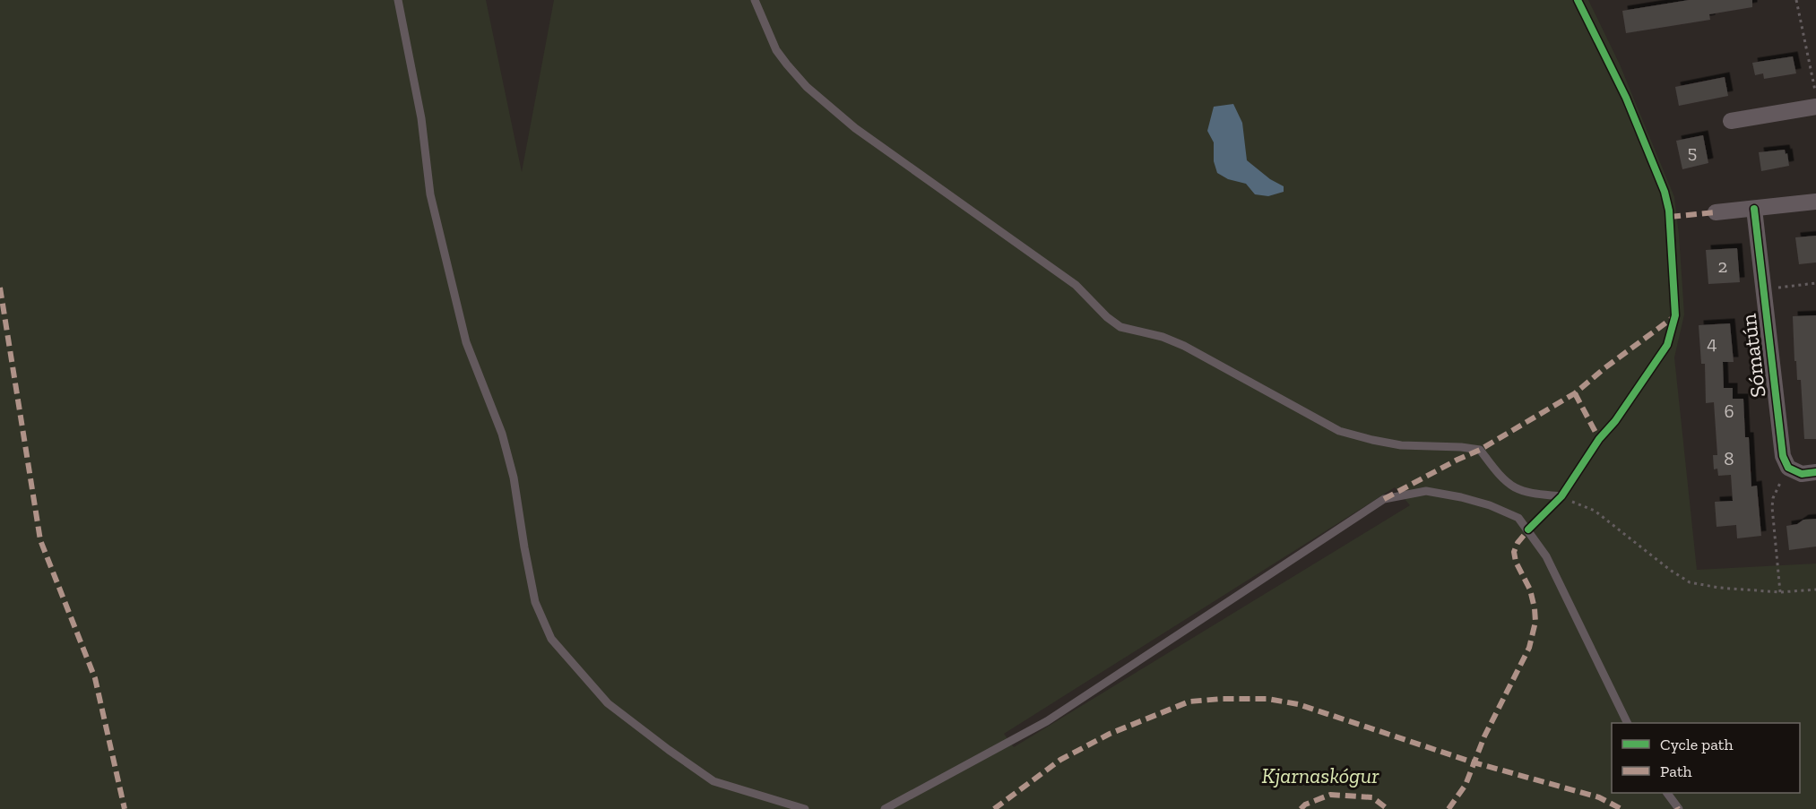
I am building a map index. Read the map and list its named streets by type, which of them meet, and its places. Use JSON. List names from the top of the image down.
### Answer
{
  "streets": {
    "street": ["Sómatún"]
  },
  "parks": ["Kjarnaskógur"],
  "house_numbers": [
    "5",
    "2",
    "4",
    "6",
    "8"
  ],
  "legend": ["Cycle path", "Path"]
}
